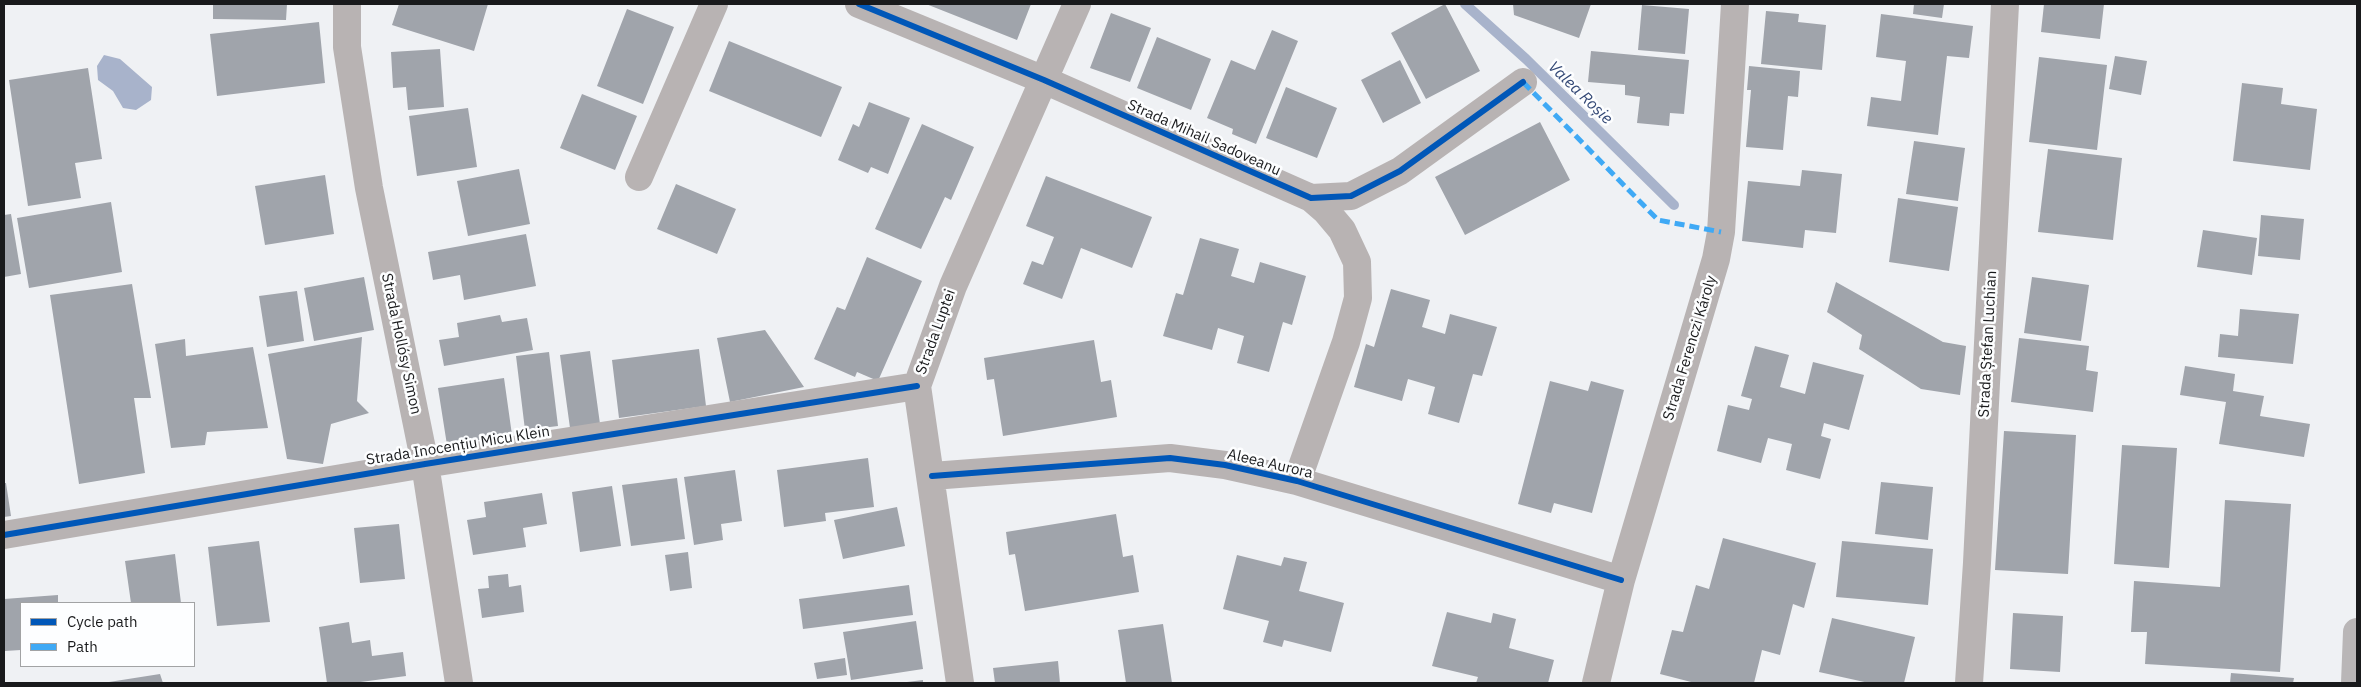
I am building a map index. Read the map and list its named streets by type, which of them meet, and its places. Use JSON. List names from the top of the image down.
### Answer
{
  "streets": {
    "street": [
      "Strada Mihail Sadoveanu",
      "Strada Luptei",
      "Strada Hollósy Simon",
      "Strada Ștefan Luchian",
      "Strada Ferenczi Károly",
      "Strada Inocențiu Micu Klein",
      "Aleea Aurora"
    ]
  },
  "crossings": [
    ["Strada Mihail Sadoveanu", "Strada Luptei"],
    ["Strada Mihail Sadoveanu", "Aleea Aurora"],
    ["Strada Luptei", "Strada Inocențiu Micu Klein"],
    ["Strada Luptei", "Aleea Aurora"],
    ["Strada Hollósy Simon", "Strada Inocențiu Micu Klein"],
    ["Strada Ferenczi Károly", "Aleea Aurora"]
  ],
  "water": ["Valea Roșie"],
  "legend": ["Cycle path", "Path"]
}
